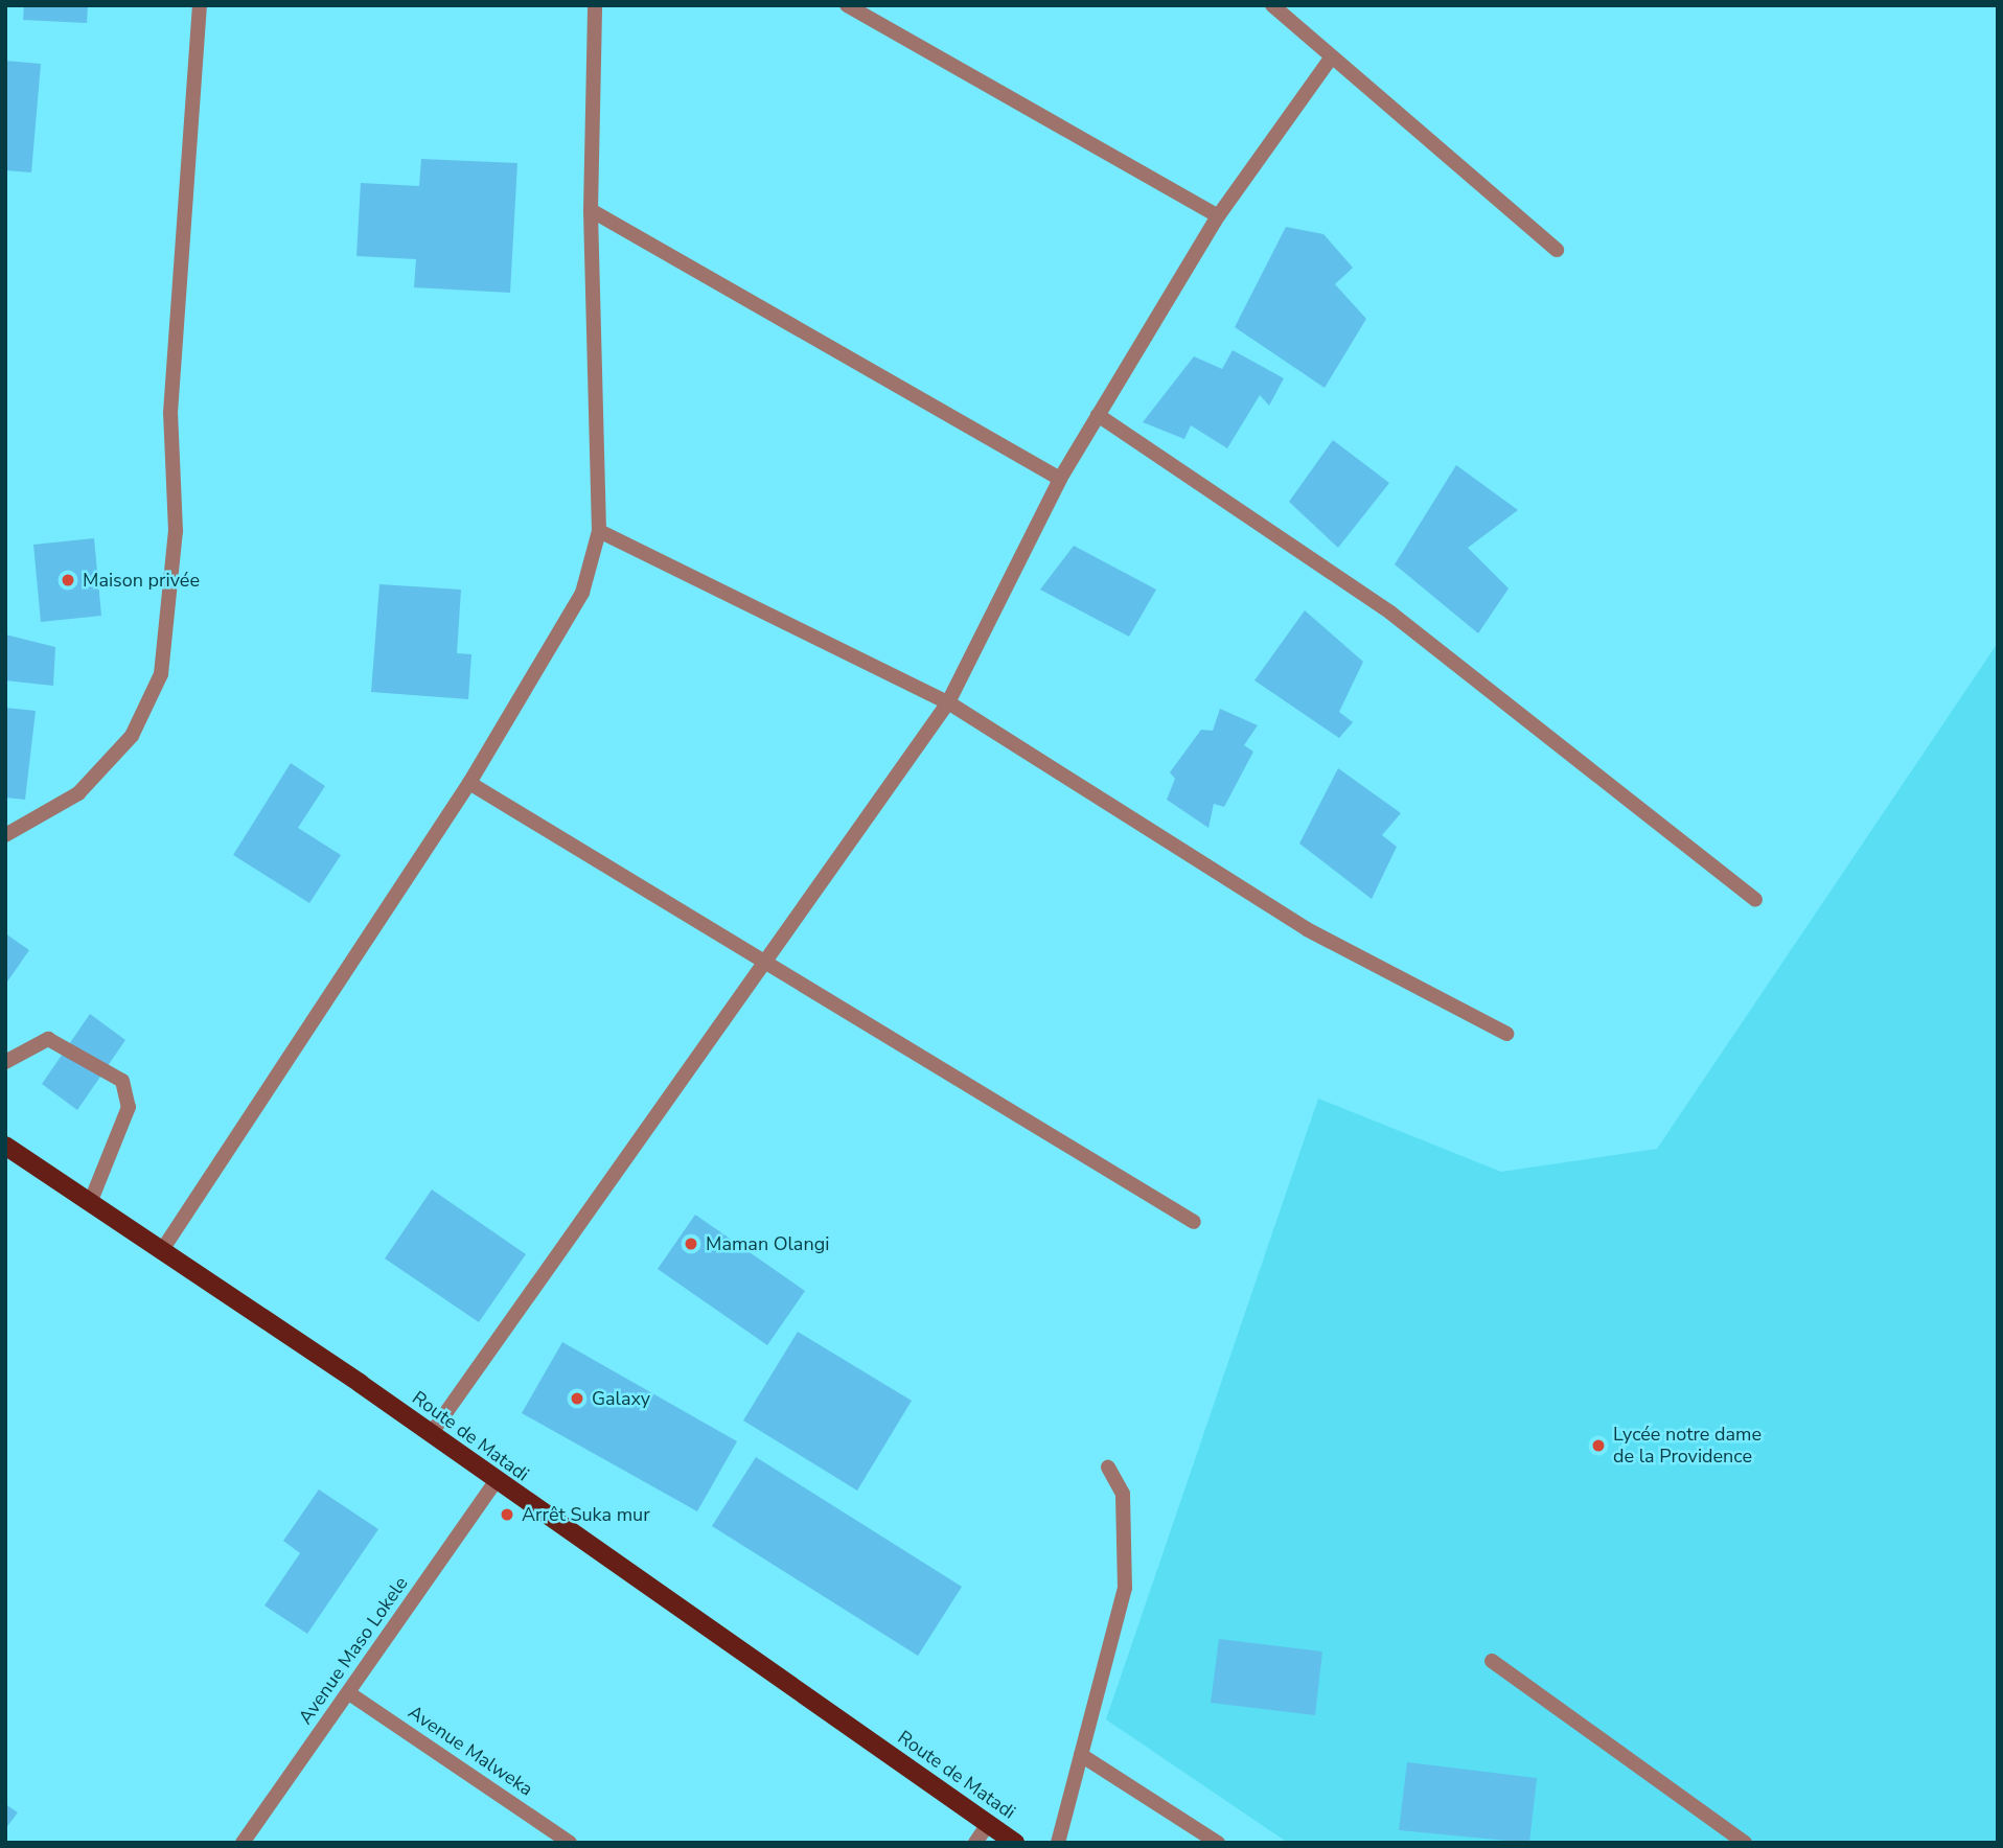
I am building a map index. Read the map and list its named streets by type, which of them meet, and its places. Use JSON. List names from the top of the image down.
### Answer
{
  "streets": {
    "main road": ["Route de Matadi"],
    "street": ["Avenue Maso Lokele", "Avenue Malweka"]
  },
  "crossings": [
    ["Route de Matadi", "Avenue Maso Lokele"],
    ["Avenue Maso Lokele", "Avenue Malweka"]
  ],
  "places": [
    "Maison privée",
    "Maman Olangi",
    "Galaxy",
    "Lycée notre dame de la Providence",
    "Arrêt Suka mur"
  ]
}
